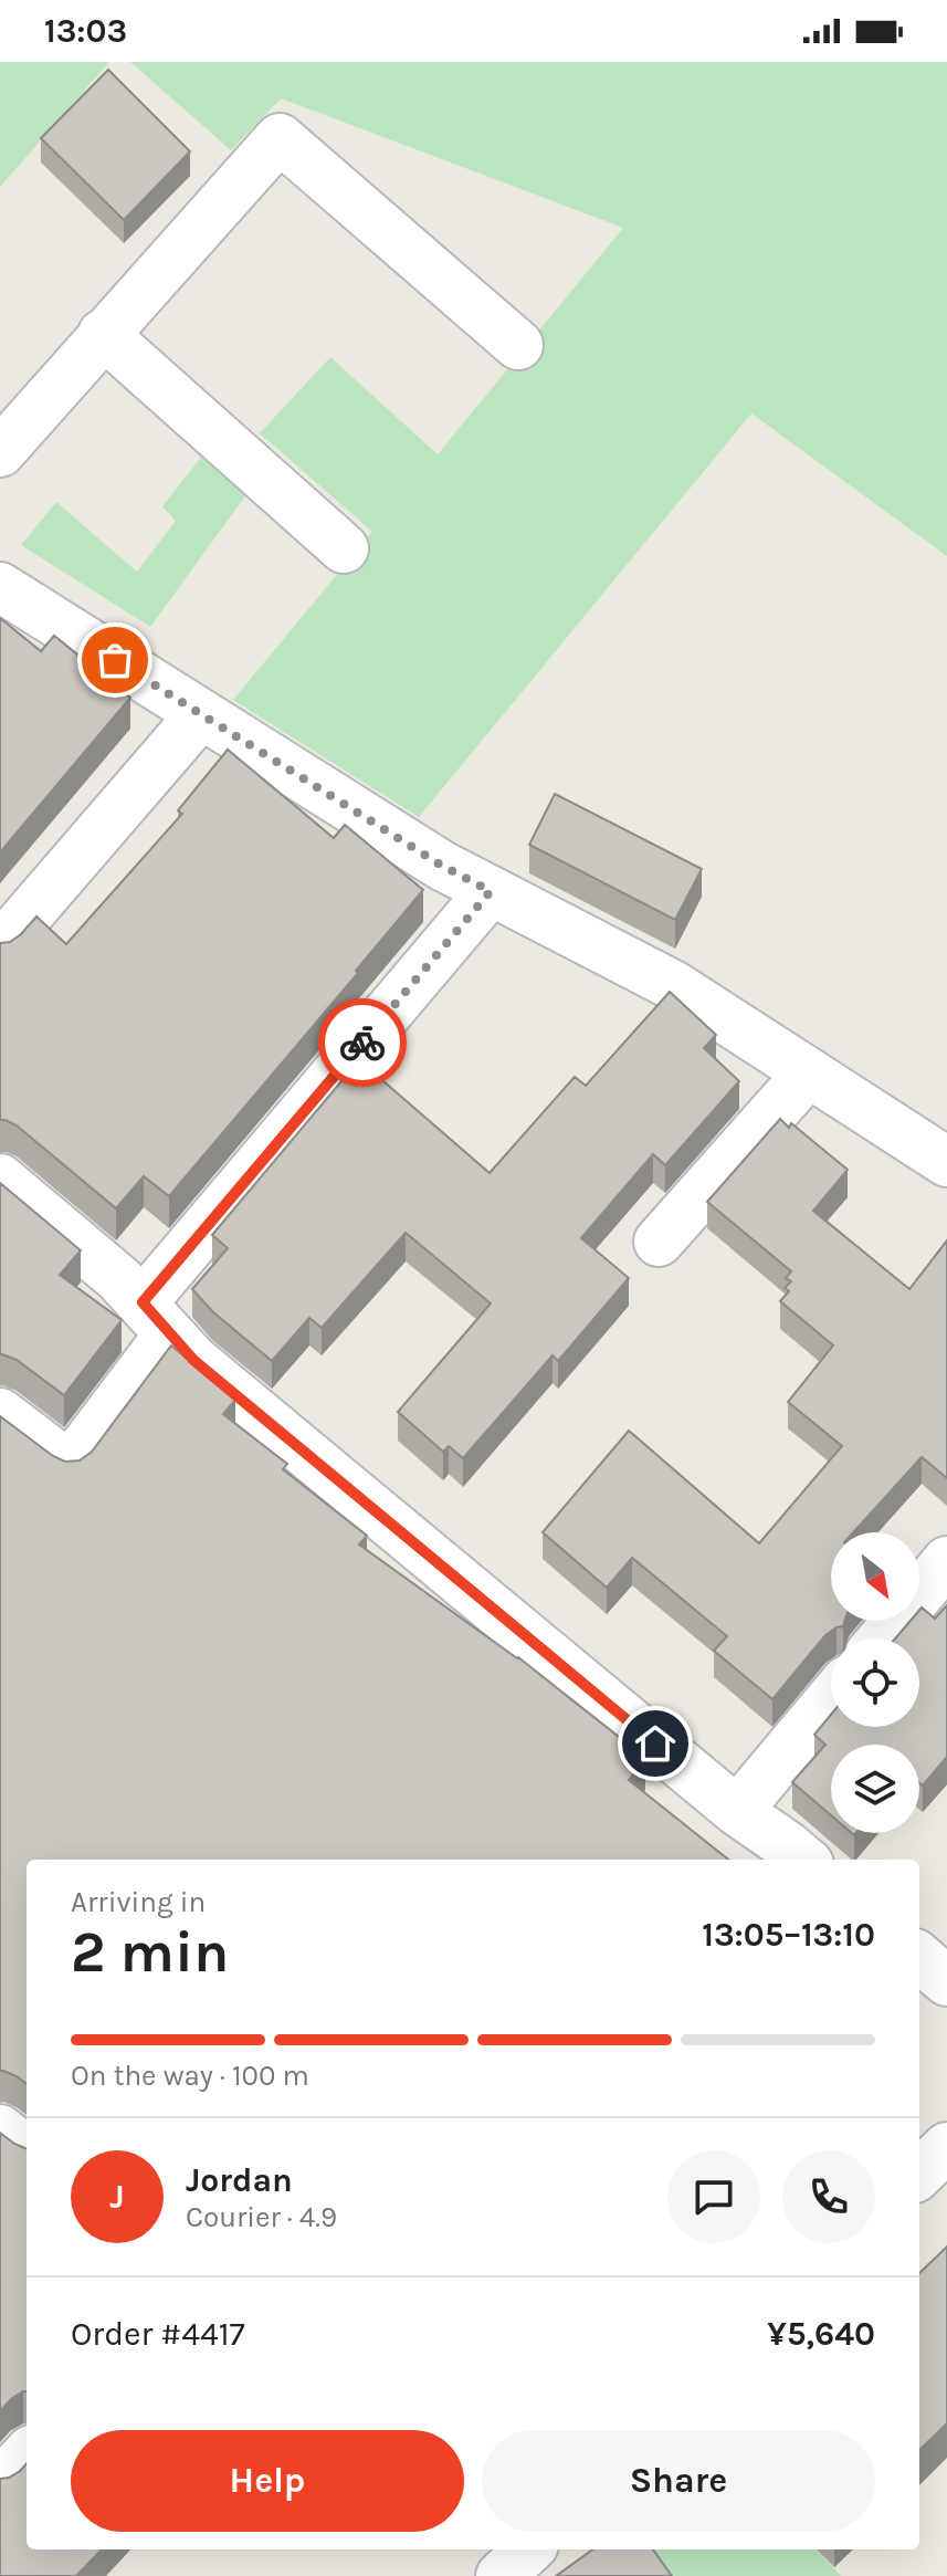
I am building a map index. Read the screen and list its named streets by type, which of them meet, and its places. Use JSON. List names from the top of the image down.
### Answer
{
  "north": "bottom right",
  "page": {
    "status": "13:03",
    "heading": ["2 min", "Arriving in", "13:05–13:10"],
    "panel": [
      "Jordan",
      "Courier · 4.9",
      "Order #4417",
      "¥5,640"
    ],
    "bar": "On the way · 100 m",
    "round": "J",
    "buttons": ["Help", "Share"]
  }
}
